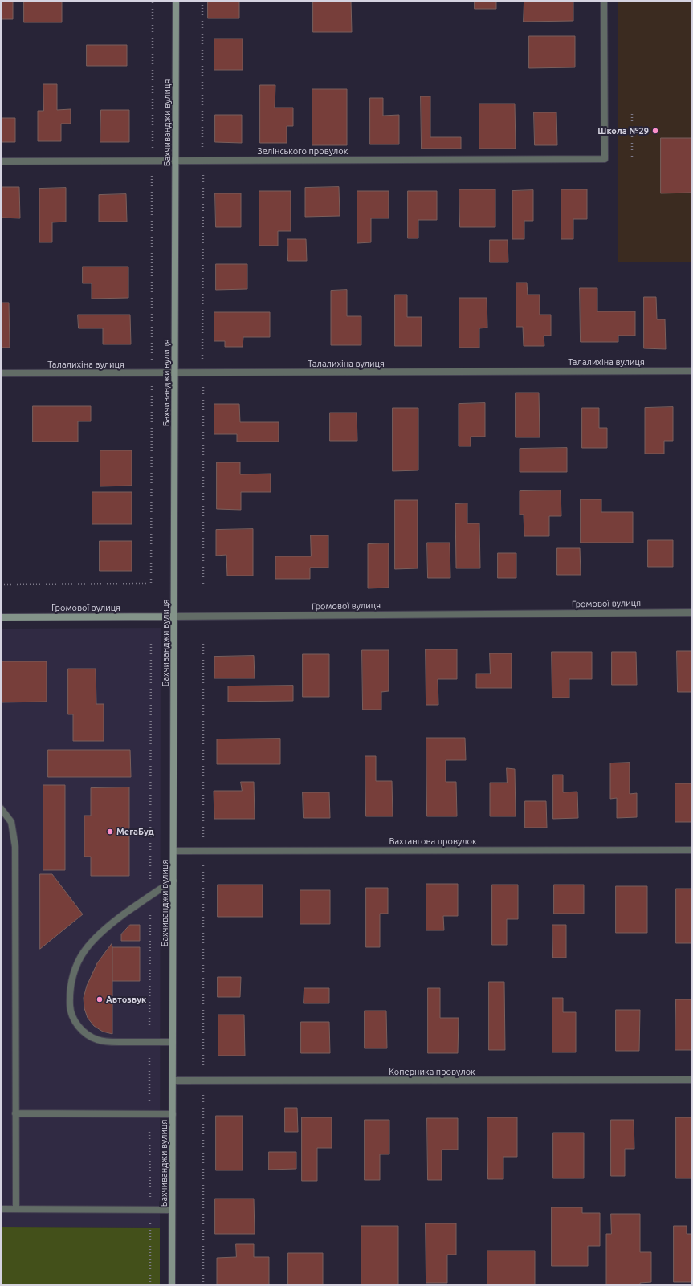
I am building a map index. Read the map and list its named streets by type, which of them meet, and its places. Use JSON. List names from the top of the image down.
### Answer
{
  "streets": {
    "street": [
      "Бахчиванджи вулиця",
      "Зелінського провулок",
      "Талалихіна вулиця",
      "Громової вулиця",
      "Вахтангова провулок",
      "Коперника провулок"
    ]
  },
  "crossings": [
    ["Бахчиванджи вулиця", "Зелінського провулок"],
    ["Бахчиванджи вулиця", "Талалихіна вулиця"],
    ["Бахчиванджи вулиця", "Громової вулиця"],
    ["Бахчиванджи вулиця", "Вахтангова провулок"],
    ["Бахчиванджи вулиця", "Коперника провулок"]
  ],
  "places": ["Школа №29", "МегаБуд", "Автозвук"]
}
